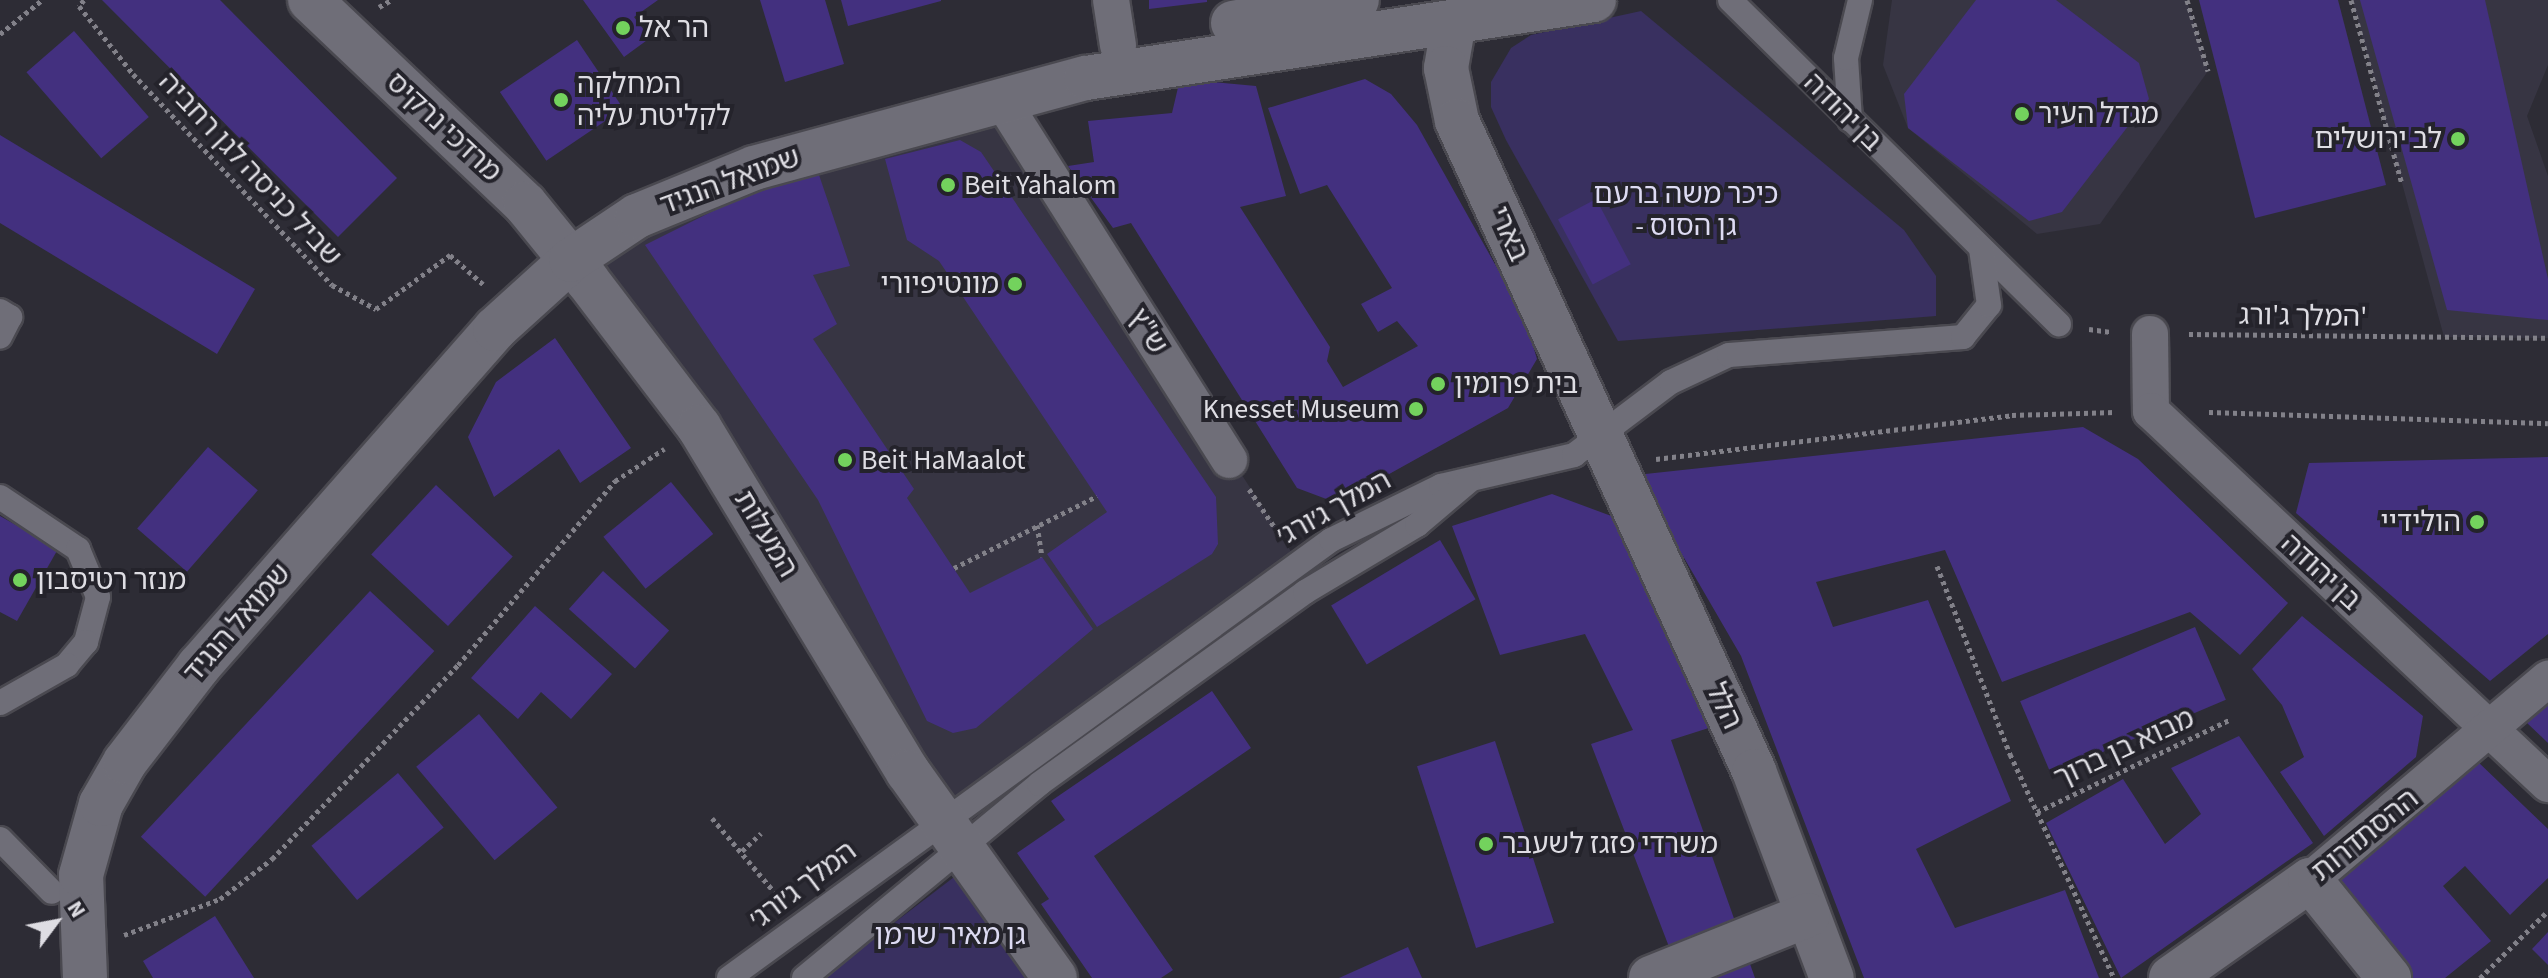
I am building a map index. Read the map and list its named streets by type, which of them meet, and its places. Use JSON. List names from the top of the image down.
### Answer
{
  "streets": {
    "street": [
      "בן יהודה",
      "מרדכי נרקיס",
      "שמואל הנגיד",
      "בארי",
      "ש\"ץ",
      "המעלות",
      "הלל",
      "ההסתדרות"
    ],
    "lane": ["המלך ג׳ורג׳"],
    "path": ["שביל כניסה לגן רחביה", "המלך ג'ורג'", "מבוא בן ברוך"]
  },
  "crossings": [
    ["בן יהודה", "המלך ג'ורג'"],
    ["בן יהודה", "המלך ג׳ורג׳"],
    ["בן יהודה", "ההסתדרות"],
    ["מרדכי נרקיס", "שמואל הנגיד"],
    ["מרדכי נרקיס", "המעלות"],
    ["שביל כניסה לגן רחביה", "שמואל הנגיד"],
    ["שמואל הנגיד", "בארי"],
    ["שמואל הנגיד", "ש\"ץ"],
    ["שמואל הנגיד", "המעלות"],
    ["בארי", "המלך ג׳ורג׳"],
    ["בארי", "הלל"],
    ["המלך ג׳ורג׳", "המעלות"],
    ["המלך ג׳ורג׳", "הלל"]
  ],
  "parks": ["כיכר משה ברעם - גן הסוס", "גן מאיר שרמן"],
  "places": [
    "הר אל",
    "המחלקה לקליטת עליה",
    "מגדל העיר",
    "לב ירושלים",
    "Beit Yahalom",
    "מונטיפיורי",
    "בית פרומין",
    "Knesset Museum",
    "Beit HaMaalot",
    "הולידיי",
    "מנזר רטיסבון",
    "משרדי פזגז לשעבר"
  ],
  "north": "top right"
}
